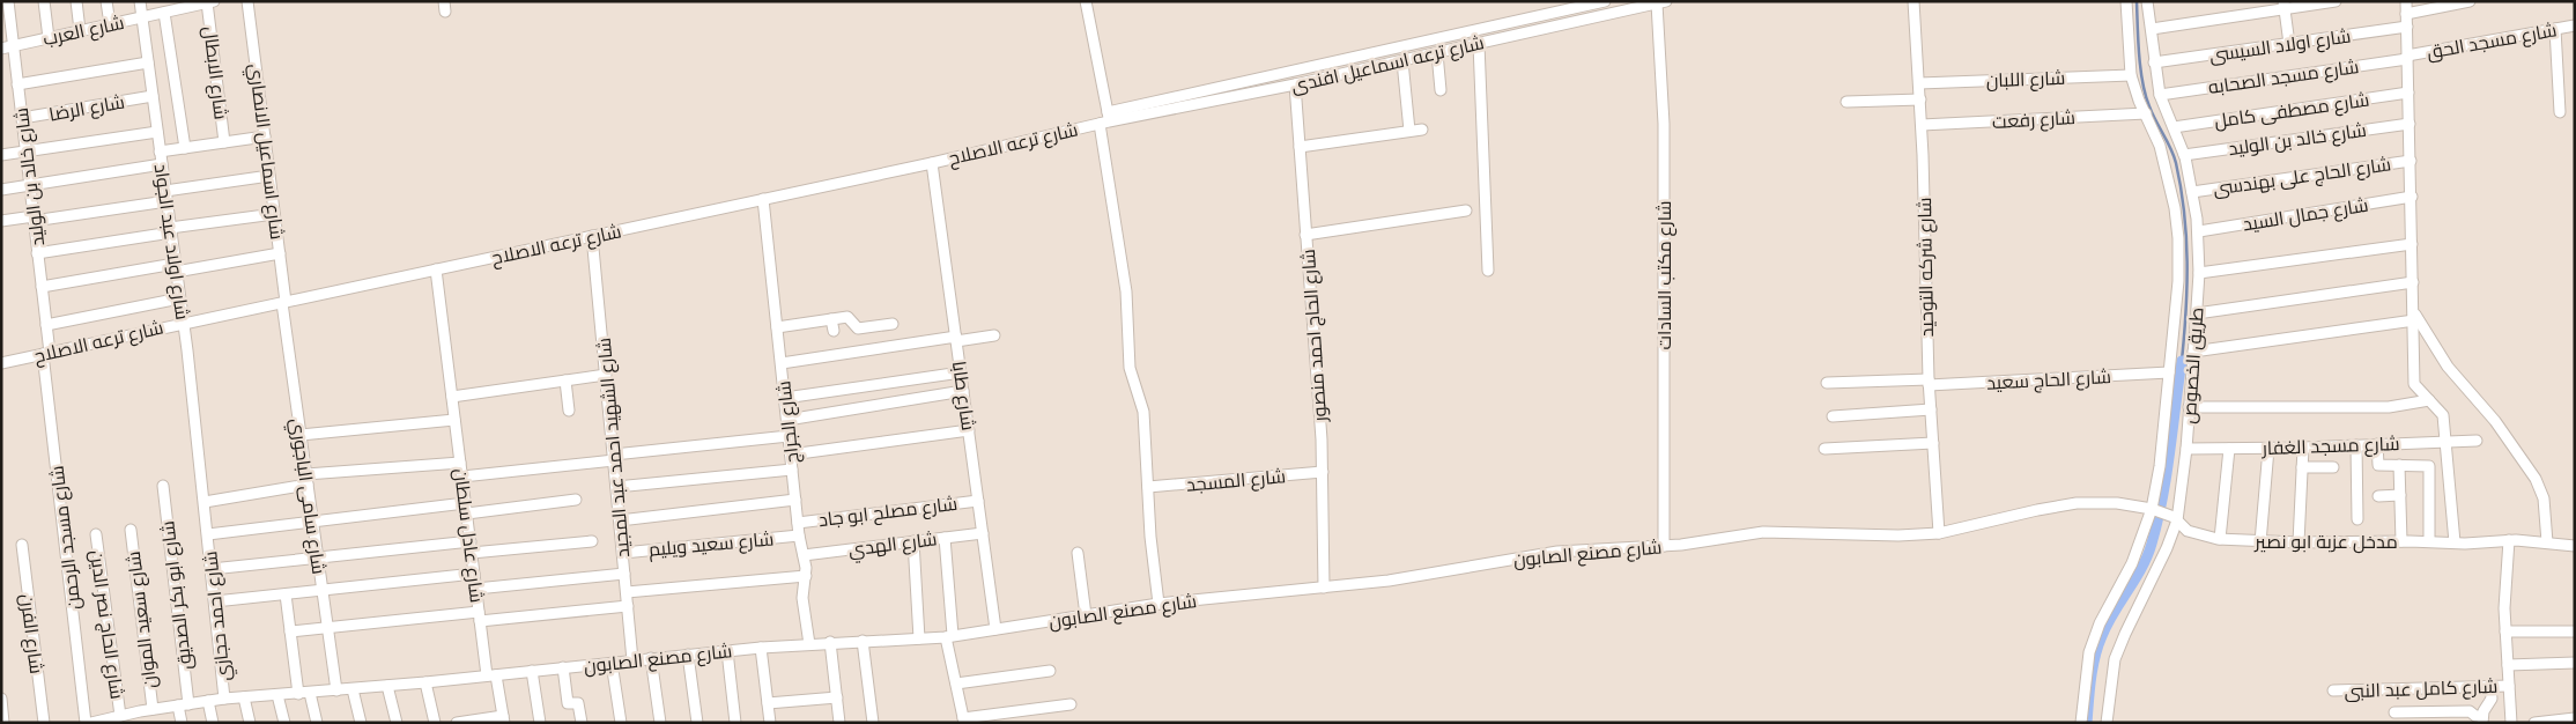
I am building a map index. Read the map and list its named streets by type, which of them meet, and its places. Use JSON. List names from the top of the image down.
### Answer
{
  "streets": {
    "street": [
      "شارع العرب",
      "شارع مسجد الحق",
      "شارع اولاد السيسى",
      "شارع ترعه اسماعيل افندى",
      "شارع الابطال",
      "شارع مسجد الصحابه",
      "شارع اللبان",
      "شارع الرضا",
      "شارع مصطفى كامل",
      "شارع رفعت",
      "شارع خالد بن الوليد",
      "شارع ترعه الاصلاح",
      "شارع اسماعيل الانصاري",
      "شارع الحاج على بهندسى",
      "شارع جمال السيد",
      "شارع اولاد عبد الجواد",
      "شارع شركه التوحيد",
      "شارع مكتب السادات",
      "شارع الحاج احمد منصور",
      "طريق الخصوص",
      "شارع الحاج سعيد",
      "شارع طابا",
      "شارع الجراج",
      "شارع مسجد الغفار",
      "شارع الشهيد احمد عبد المجيد",
      "شارع المسجد",
      "شارع سامى الباجوري",
      "شارع مصلح ابو جاد",
      "شارع عادل سلطان",
      "شارع مسجد الرحمن",
      "مدخل عزبة ابو نصير",
      "شارع سعيد ويليم",
      "شارع الهدي",
      "شارع مصنع الصابون",
      "شارع ابو بكر الصديق",
      "شارع احمد حجازي",
      "شارع سعيد الموان",
      "شارع الحاج نصر الدين",
      "شارع الفرن",
      "شارع كامل عبد النبى"
    ]
  },
  "crossings": [
    ["شارع العرب", "شارع الابطال"],
    ["شارع العرب", "شارع خالد بن الوليد"],
    ["شارع العرب", "شارع اولاد عبد الجواد"],
    ["شارع مسجد الحق", "شارع مسجد الصحابه"],
    ["شارع اولاد السيسى", "طريق الخصوص"],
    ["شارع ترعه اسماعيل افندى", "شارع ترعه الاصلاح"],
    ["شارع ترعه اسماعيل افندى", "شارع مكتب السادات"],
    ["شارع ترعه اسماعيل افندى", "شارع الحاج احمد منصور"],
    ["شارع مسجد الصحابه", "طريق الخصوص"],
    ["شارع اللبان", "شارع شركه التوحيد"],
    ["شارع الرضا", "شارع خالد بن الوليد"],
    ["شارع الرضا", "شارع اولاد عبد الجواد"],
    ["شارع مصطفى كامل", "طريق الخصوص"],
    ["شارع رفعت", "شارع شركه التوحيد"],
    ["شارع خالد بن الوليد", "شارع ترعه الاصلاح"],
    ["شارع خالد بن الوليد", "طريق الخصوص"],
    ["شارع خالد بن الوليد", "شارع مسجد الرحمن"],
    ["شارع ترعه الاصلاح", "شارع اسماعيل الانصاري"],
    ["شارع ترعه الاصلاح", "شارع اولاد عبد الجواد"],
    ["شارع ترعه الاصلاح", "شارع طابا"],
    ["شارع ترعه الاصلاح", "شارع الجراج"],
    ["شارع ترعه الاصلاح", "شارع الشهيد احمد عبد المجيد"],
    ["شارع ترعه الاصلاح", "شارع سامى الباجوري"],
    ["شارع ترعه الاصلاح", "شارع عادل سلطان"],
    ["شارع ترعه الاصلاح", "شارع مسجد الرحمن"],
    ["شارع اسماعيل الانصاري", "شارع سامى الباجوري"],
    ["شارع الحاج على بهندسى", "طريق الخصوص"],
    ["شارع جمال السيد", "طريق الخصوص"],
    ["شارع اولاد عبد الجواد", "شارع احمد حجازي"],
    ["شارع شركه التوحيد", "شارع الحاج سعيد"],
    ["شارع شركه التوحيد", "شارع مصنع الصابون"],
    ["شارع مكتب السادات", "شارع مصنع الصابون"],
    ["شارع الحاج احمد منصور", "شارع المسجد"],
    ["شارع الحاج احمد منصور", "شارع مصنع الصابون"],
    ["طريق الخصوص", "شارع مسجد الغفار"],
    ["طريق الخصوص", "مدخل عزبة ابو نصير"],
    ["شارع طابا", "شارع مصلح ابو جاد"],
    ["شارع طابا", "شارع الهدي"],
    ["شارع طابا", "شارع مصنع الصابون"],
    ["شارع الجراج", "شارع مصلح ابو جاد"],
    ["شارع الجراج", "شارع سعيد ويليم"],
    ["شارع الجراج", "شارع الهدي"],
    ["شارع الجراج", "شارع مصنع الصابون"],
    ["شارع الشهيد احمد عبد المجيد", "شارع سعيد ويليم"],
    ["شارع الشهيد احمد عبد المجيد", "شارع مصنع الصابون"],
    ["شارع سامى الباجوري", "شارع مصنع الصابون"],
    ["شارع عادل سلطان", "شارع مصنع الصابون"],
    ["مدخل عزبة ابو نصير", "شارع مصنع الصابون"],
    ["شارع مصنع الصابون", "شارع ابو بكر الصديق"],
    ["شارع مصنع الصابون", "شارع احمد حجازي"],
    ["شارع مصنع الصابون", "شارع سعيد الموان"],
    ["شارع مصنع الصابون", "شارع الحاج نصر الدين"]
  ]
}
